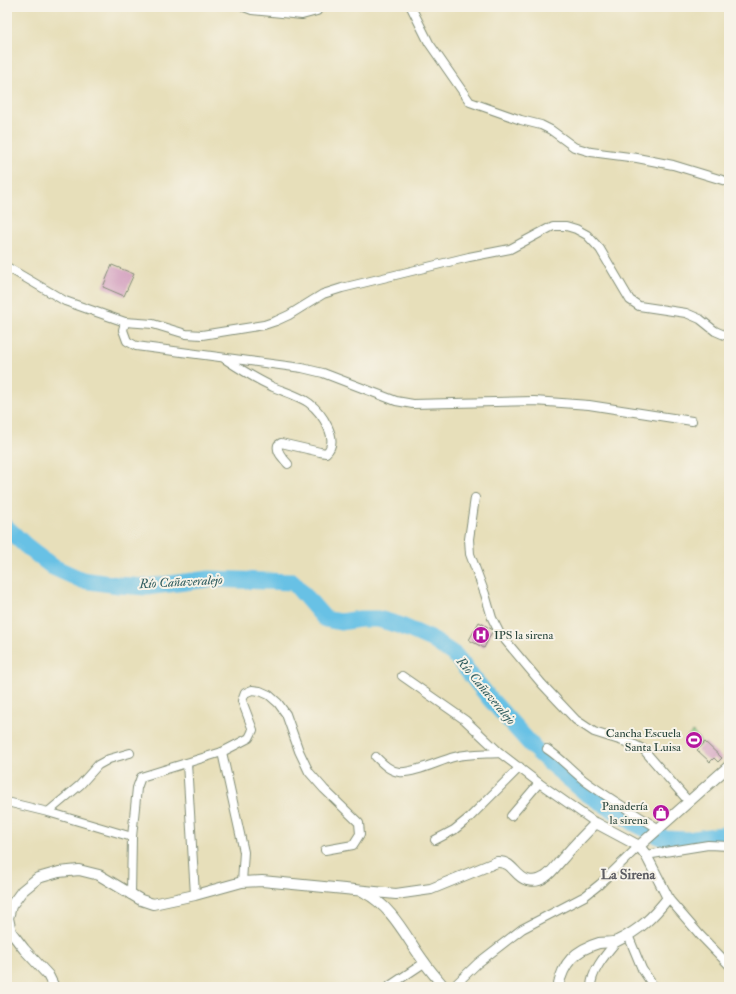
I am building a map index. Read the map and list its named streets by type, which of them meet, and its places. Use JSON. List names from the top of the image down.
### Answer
{
  "districts": ["La Sirena"],
  "water": ["Río Cañaveralejo"],
  "places": {
    "hospital": ["IPS la sirena"],
    "sports": ["Cancha Escuela Santa Luisa"],
    "shop": ["Panadería la sirena"]
  }
}
